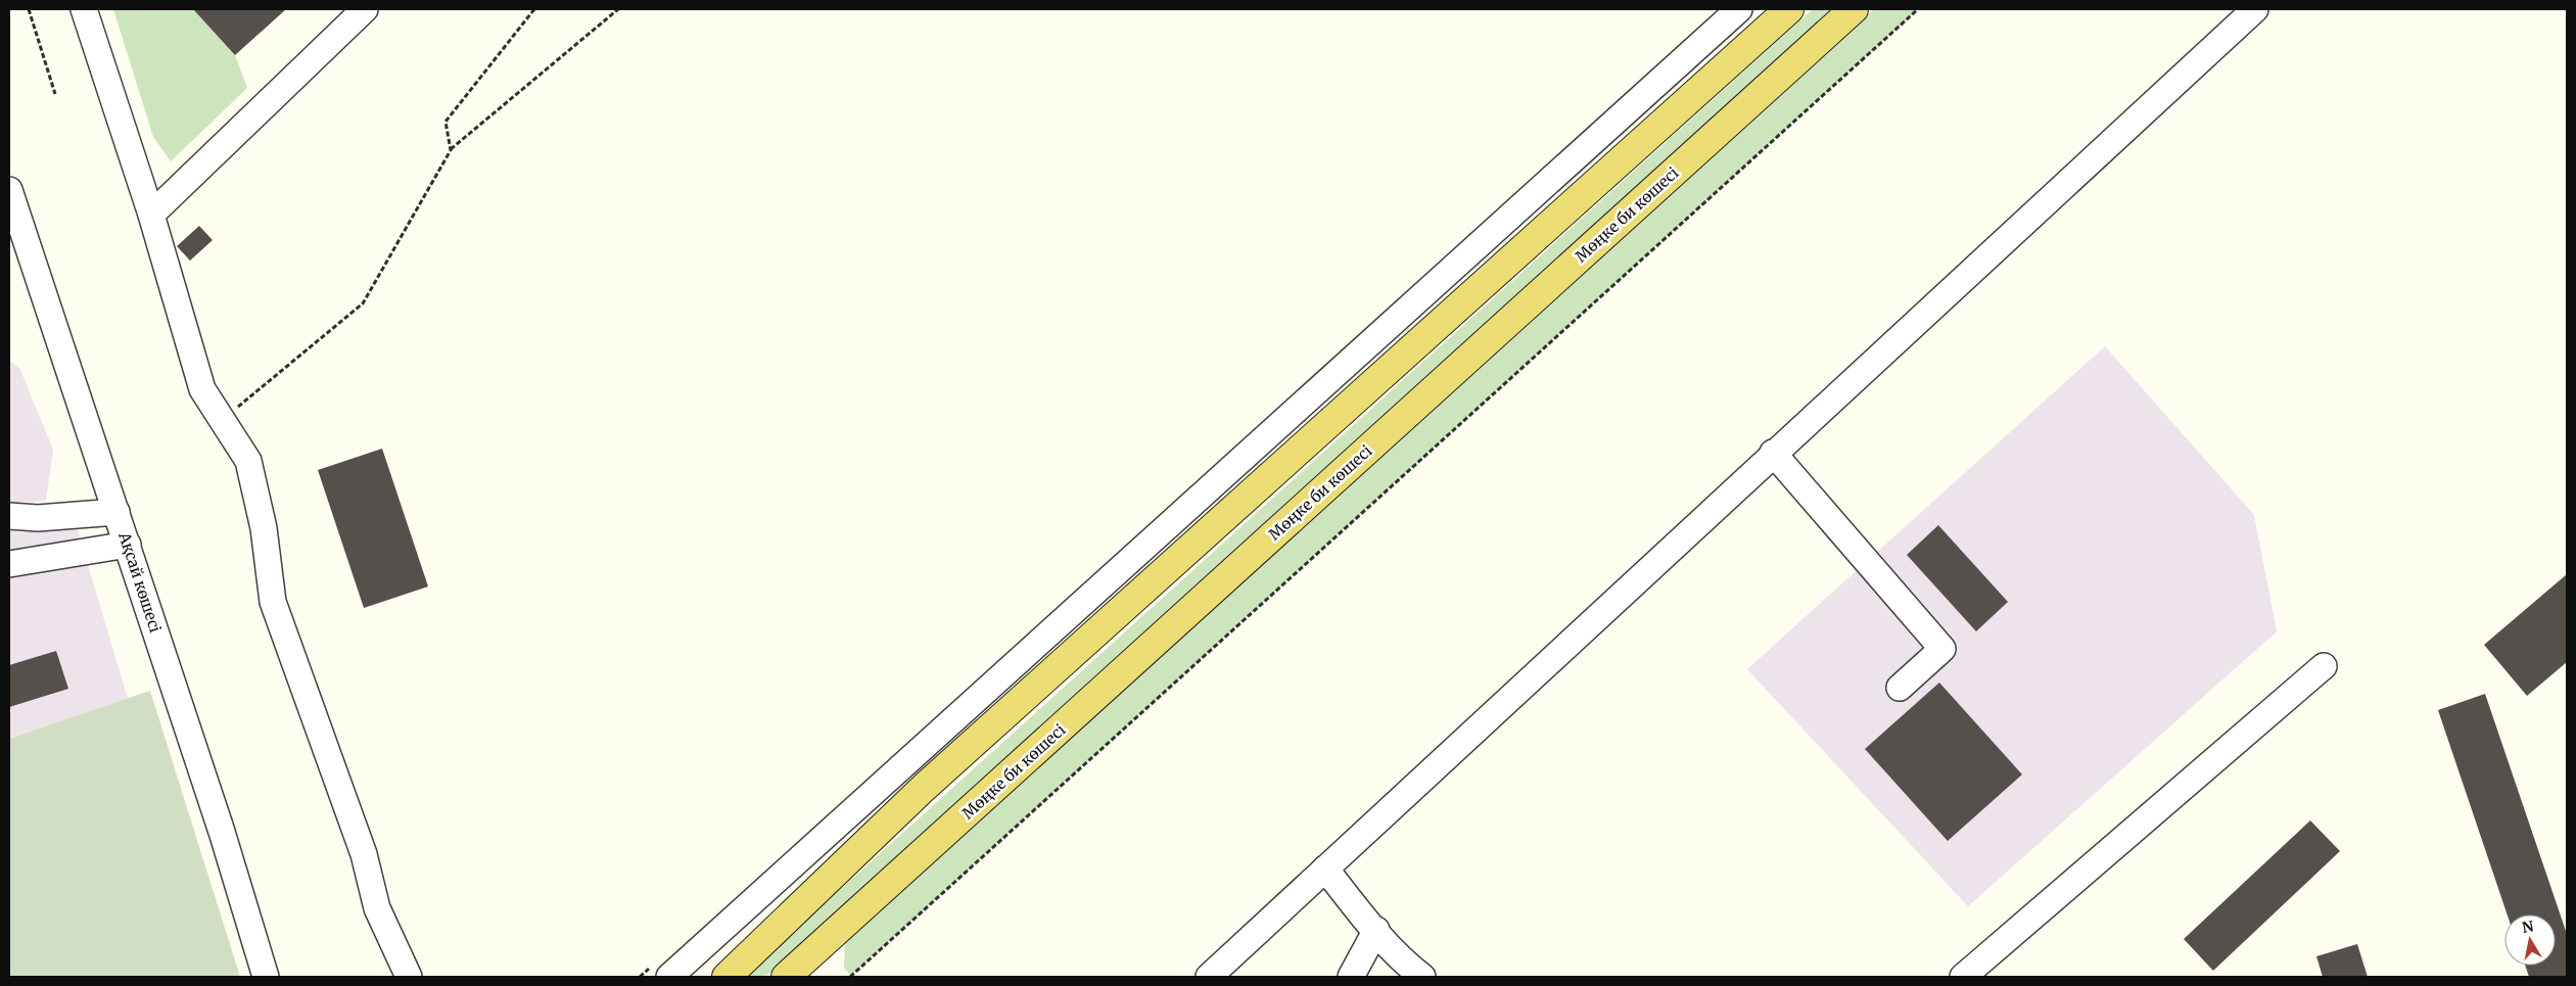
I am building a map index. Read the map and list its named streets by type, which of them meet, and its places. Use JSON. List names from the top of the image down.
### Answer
{
  "streets": {
    "main road": ["Мөңке би көшесі"],
    "street": ["Ақсай көшесі"]
  },
  "north": "top"
}
